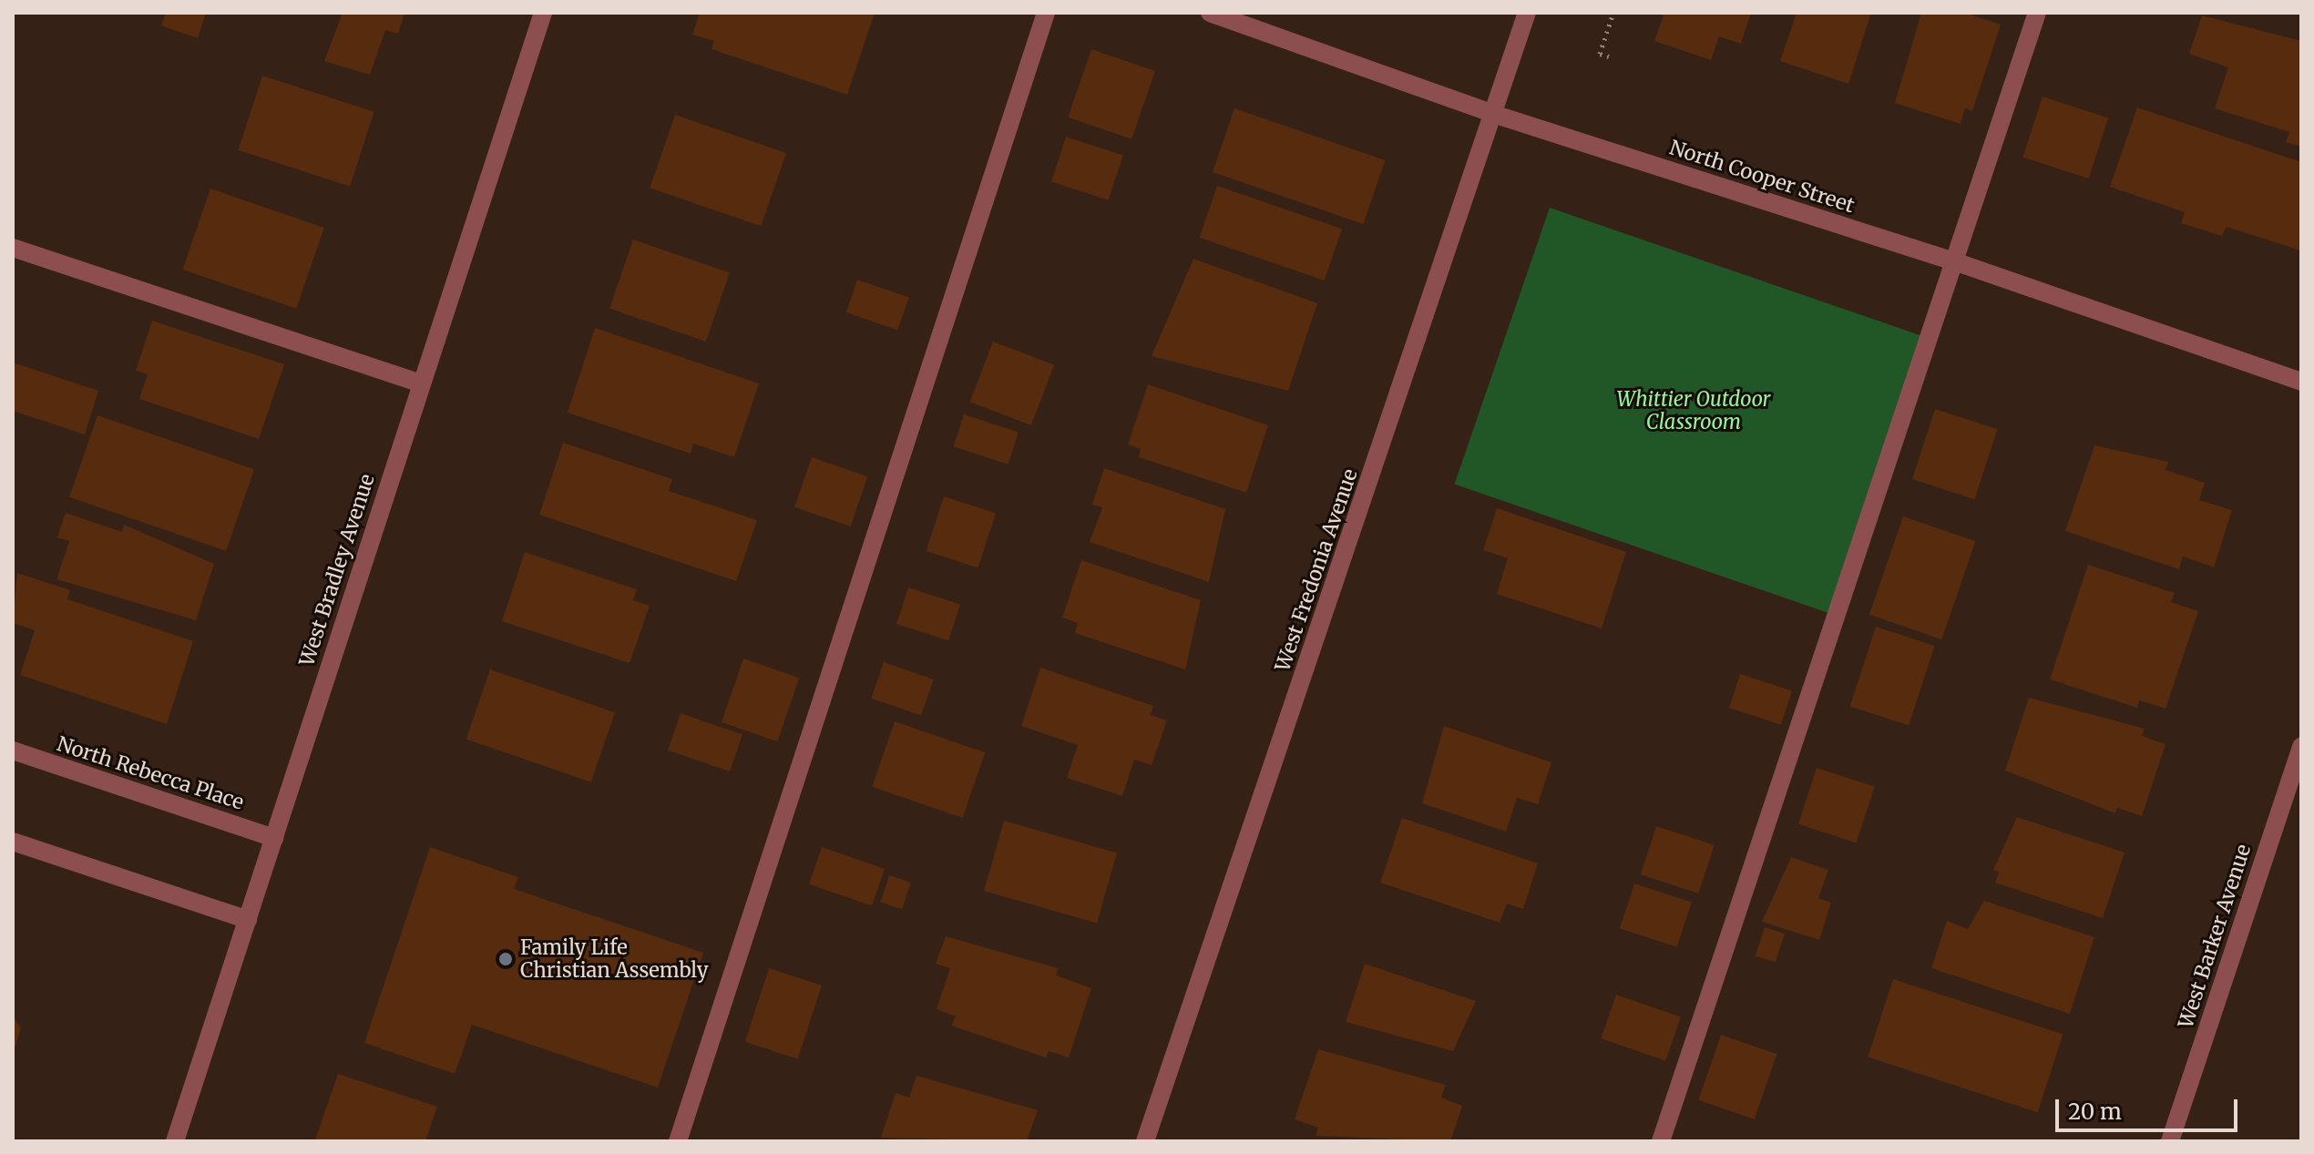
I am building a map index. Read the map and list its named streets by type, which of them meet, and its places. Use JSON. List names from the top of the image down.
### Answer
{
  "streets": {
    "street": [
      "North Cooper Street",
      "West Bradley Avenue",
      "West Fredonia Avenue",
      "North Rebecca Place",
      "West Barker Avenue"
    ]
  },
  "crossings": [
    ["North Cooper Street", "West Fredonia Avenue"],
    ["West Bradley Avenue", "North Rebecca Place"]
  ],
  "parks": ["Whittier Outdoor Classroom"],
  "places": ["Family Life Christian Assembly"],
  "scale_bar": "20 m"
}
